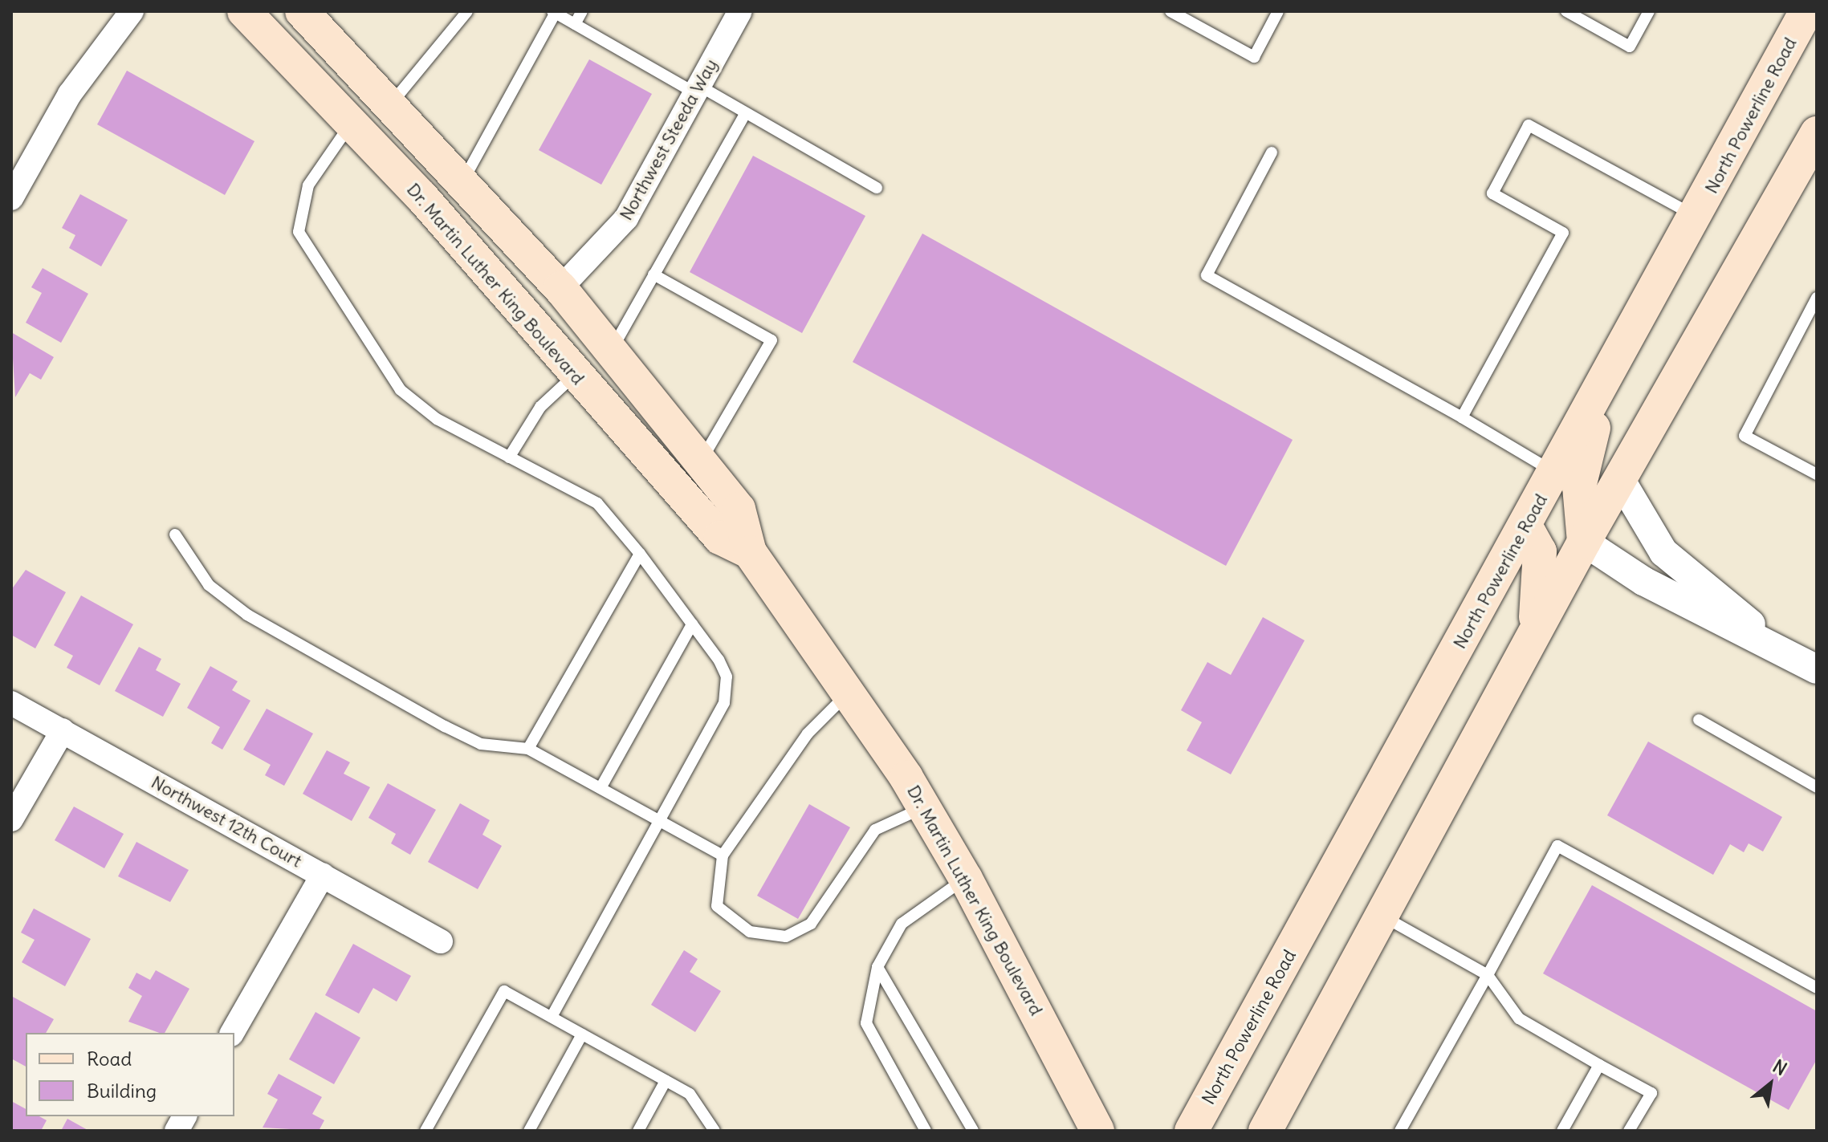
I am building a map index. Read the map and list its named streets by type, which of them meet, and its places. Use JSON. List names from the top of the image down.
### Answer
{
  "streets": {
    "main road": ["North Powerline Road", "Dr. Martin Luther King Boulevard"],
    "street": ["Northwest Steeda Way", "Northwest 12th Court"]
  },
  "crossings": [
    ["Northwest Steeda Way", "Dr. Martin Luther King Boulevard"]
  ],
  "legend": ["Road", "Building"],
  "north": "top right"
}
